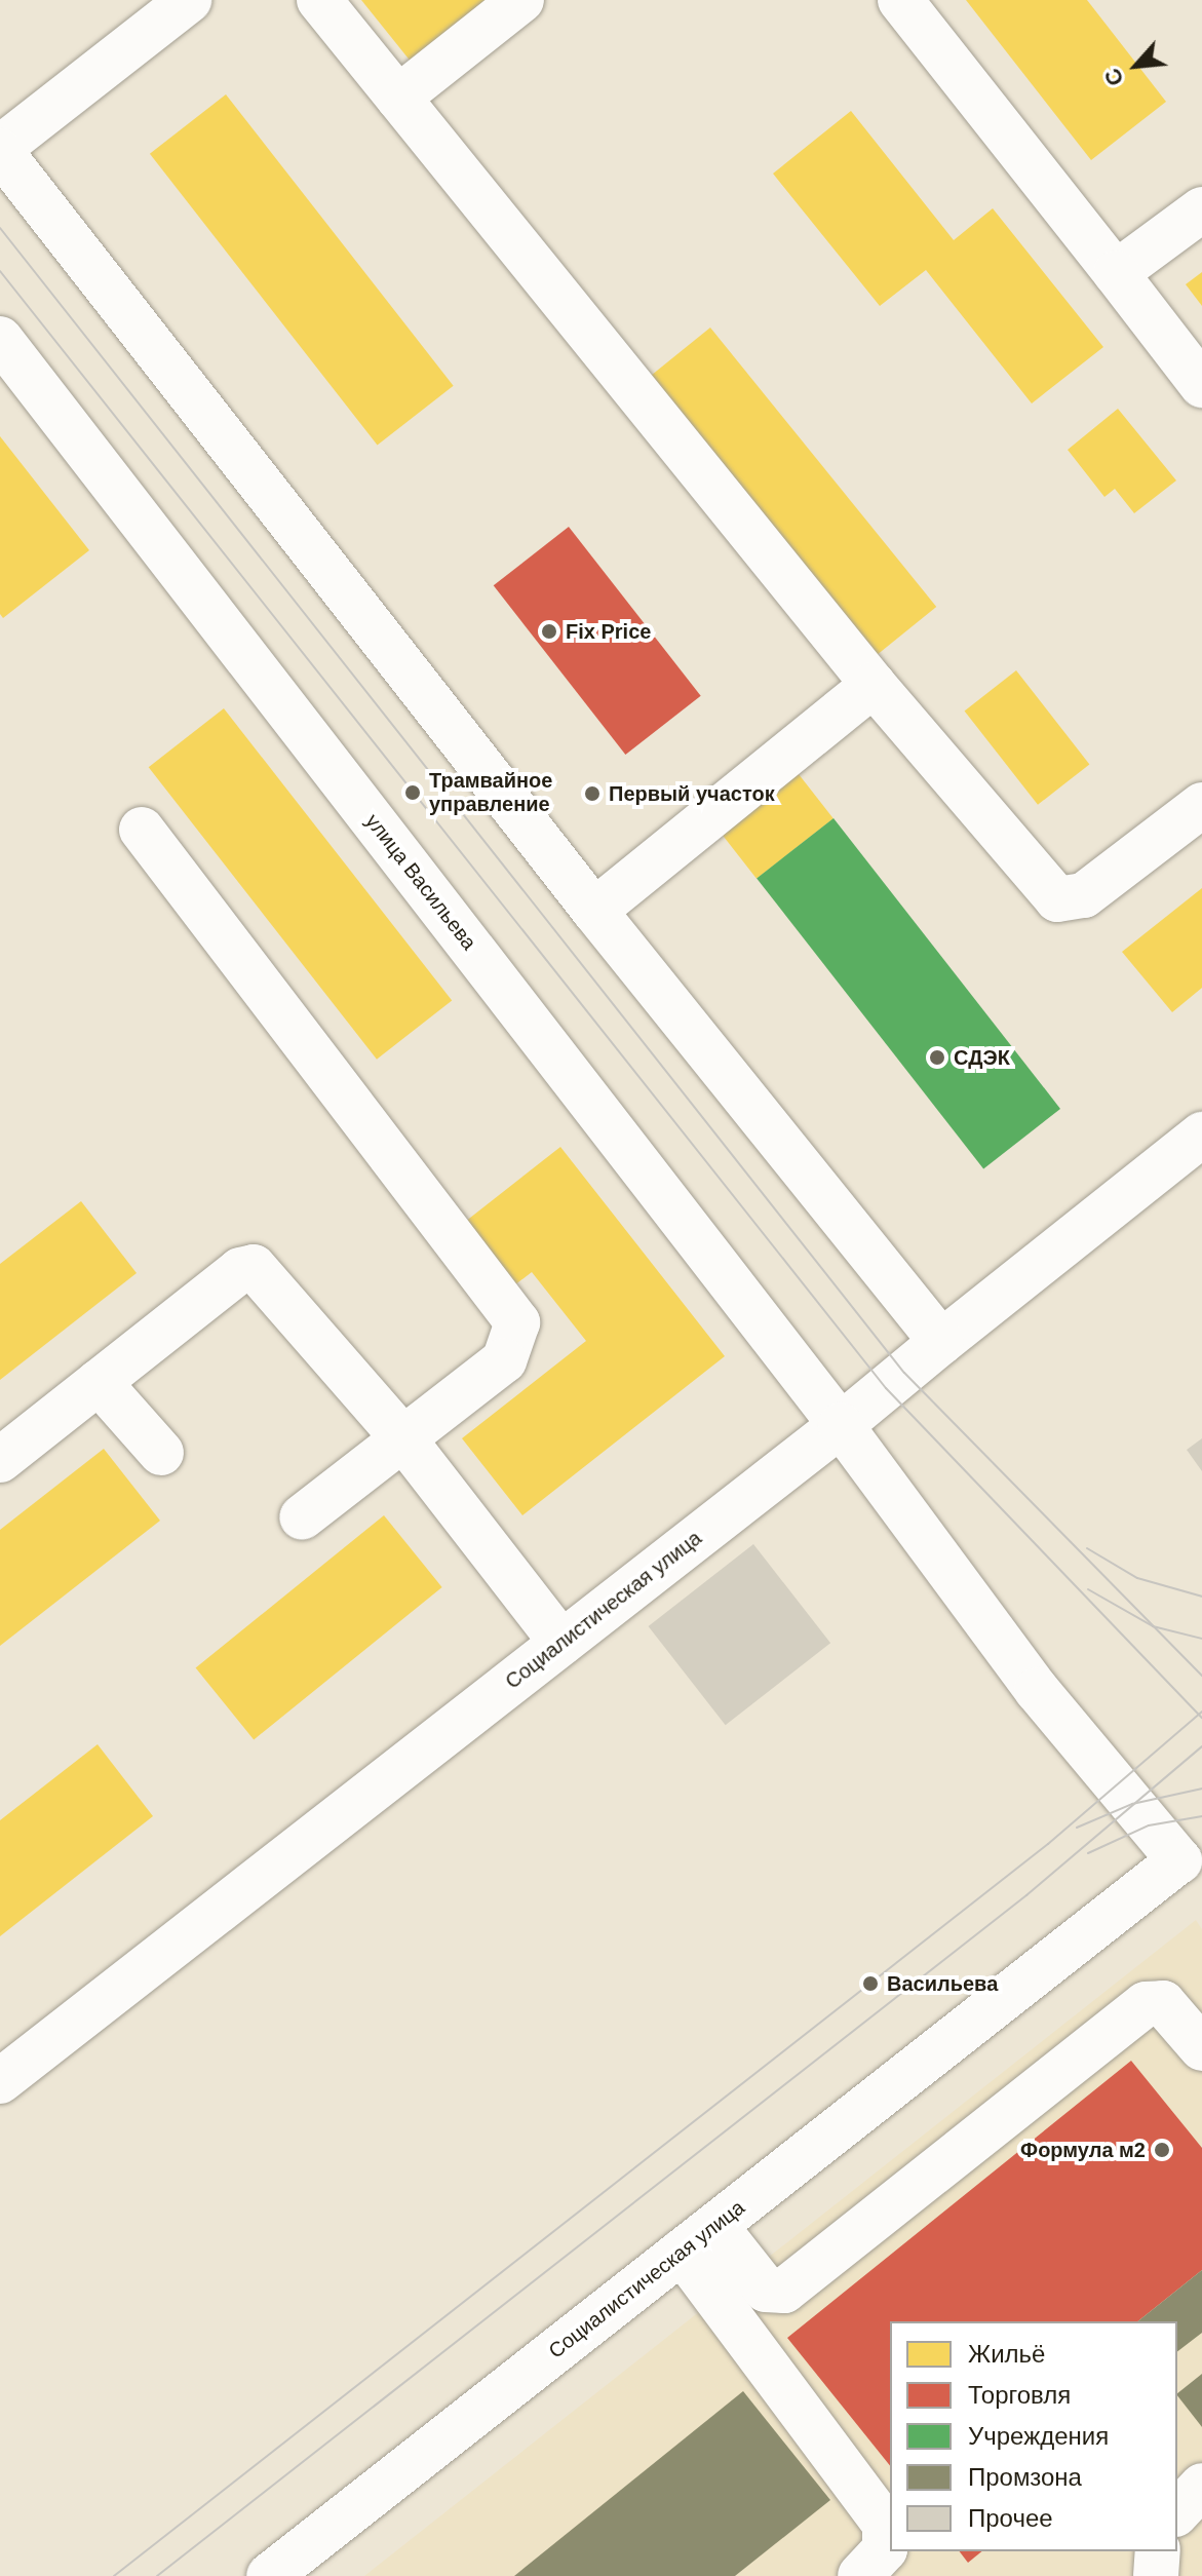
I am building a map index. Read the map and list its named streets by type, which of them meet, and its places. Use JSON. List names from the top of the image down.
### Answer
{
  "streets": {
    "main road": ["улица Васильева", "Социалистическая улица"]
  },
  "crossings": [
    ["улица Васильева", "Социалистическая улица"]
  ],
  "places": [
    "Fix Price",
    "Трамвайное управление",
    "Первый участок",
    "СДЭК",
    "Васильева",
    "Формула м2"
  ],
  "legend": [
    "Жильё",
    "Торговля",
    "Учреждения",
    "Промзона",
    "Прочее"
  ],
  "north": "bottom left"
}
